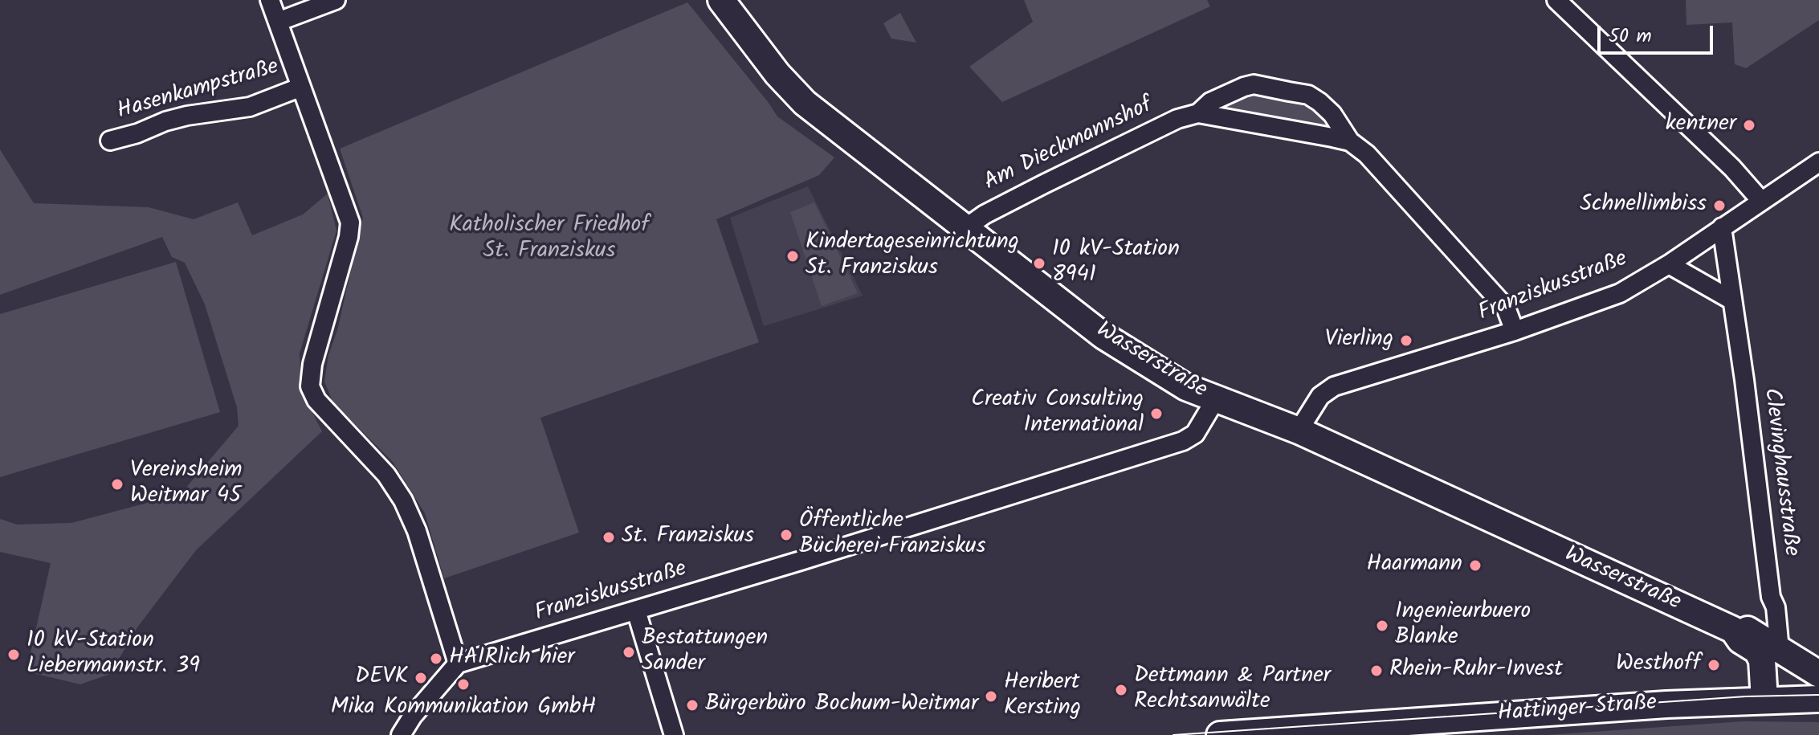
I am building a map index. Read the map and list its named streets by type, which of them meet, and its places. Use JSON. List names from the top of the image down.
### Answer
{
  "streets": {
    "main road": ["Wasserstraße", "Hattinger Straße"],
    "street": [
      "Hasenkampstraße",
      "Am Dieckmannshof",
      "Franziskusstraße",
      "Clevinghausstraße"
    ]
  },
  "crossings": [
    ["Hasenkampstraße", "Franziskusstraße"],
    ["Am Dieckmannshof", "Franziskusstraße"],
    ["Am Dieckmannshof", "Wasserstraße"],
    ["Franziskusstraße", "Wasserstraße"],
    ["Franziskusstraße", "Clevinghausstraße"],
    ["Wasserstraße", "Clevinghausstraße"],
    ["Wasserstraße", "Hattinger Straße"]
  ],
  "parks": ["Katholischer Friedhof St. Franziskus"],
  "places": [
    "kentner",
    "Schnellimbiss",
    "Kindertageseinrichtung St. Franziskus",
    "10 kV-Station 8941",
    "Vierling",
    "Creativ Consulting International",
    "Vereinsheim Weitmar 45",
    "Öffentliche Bücherei Franziskus",
    "St. Franziskus",
    "Haarmann",
    "Ingenieurbuero Blanke",
    "Bestattungen Sander",
    "10 kV-Station Liebermannstr. 39",
    "HAIRlich hier",
    "Westhoff",
    "Rhein-Ruhr-Invest",
    "DEVK",
    "Mika Kommunikation GmbH",
    "Dettmann & Partner Rechtsanwälte",
    "Heribert Kersting",
    "Bürgerbüro Bochum-Weitmar"
  ],
  "scale_bar": "50 m"
}
